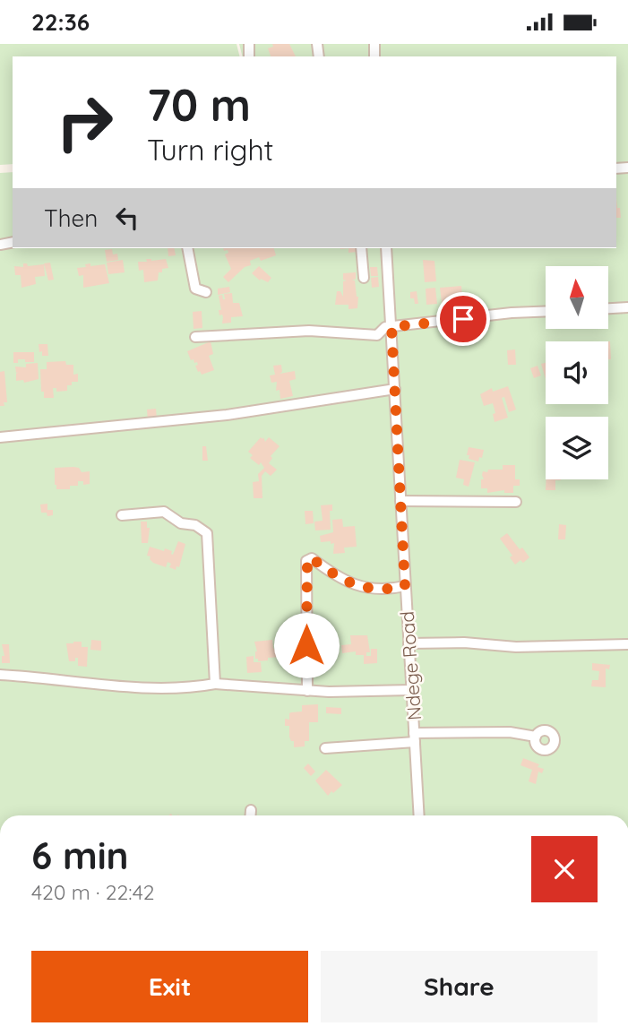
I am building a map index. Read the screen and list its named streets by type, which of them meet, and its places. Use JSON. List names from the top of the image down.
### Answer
{
  "streets": {
    "street": ["Ndege Road"]
  },
  "north": "top",
  "page": {
    "status": "22:36",
    "turn": ["70 m", "Turn right"],
    "then": "Then",
    "heading": ["6 min", "420 m · 22:42"],
    "buttons": ["Exit", "Share"]
  }
}
